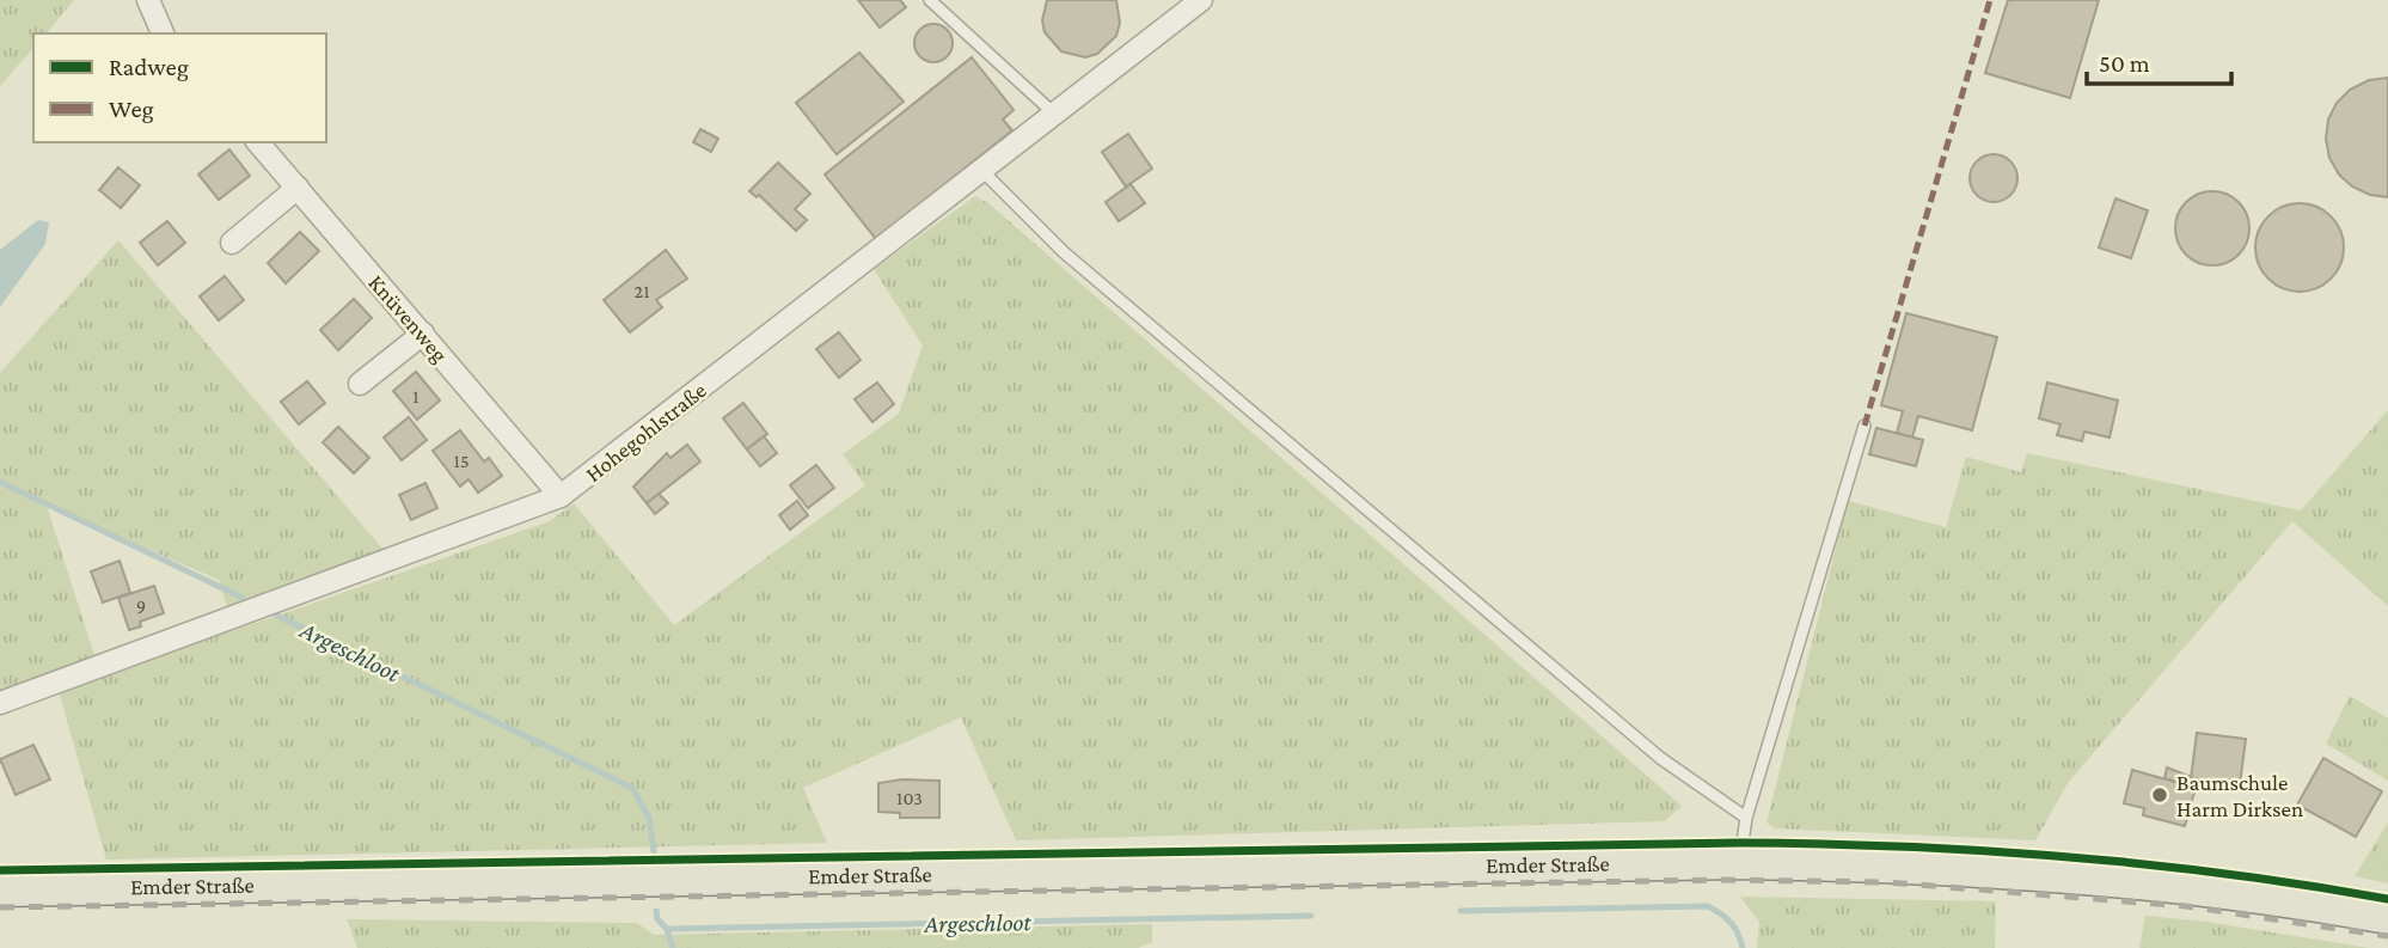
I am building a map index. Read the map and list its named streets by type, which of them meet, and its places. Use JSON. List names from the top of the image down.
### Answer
{
  "streets": {
    "main road": ["Emder Straße"],
    "street": ["Knüvenweg", "Hohegohlstraße"]
  },
  "crossings": [
    ["Knüvenweg", "Hohegohlstraße"]
  ],
  "water": ["Argeschloot"],
  "places": ["Baumschule Harm Dirksen"],
  "house_numbers": [
    "21",
    "1",
    "15",
    "9",
    "103"
  ],
  "legend": ["Radweg", "Weg"],
  "scale_bar": "50 m"
}
